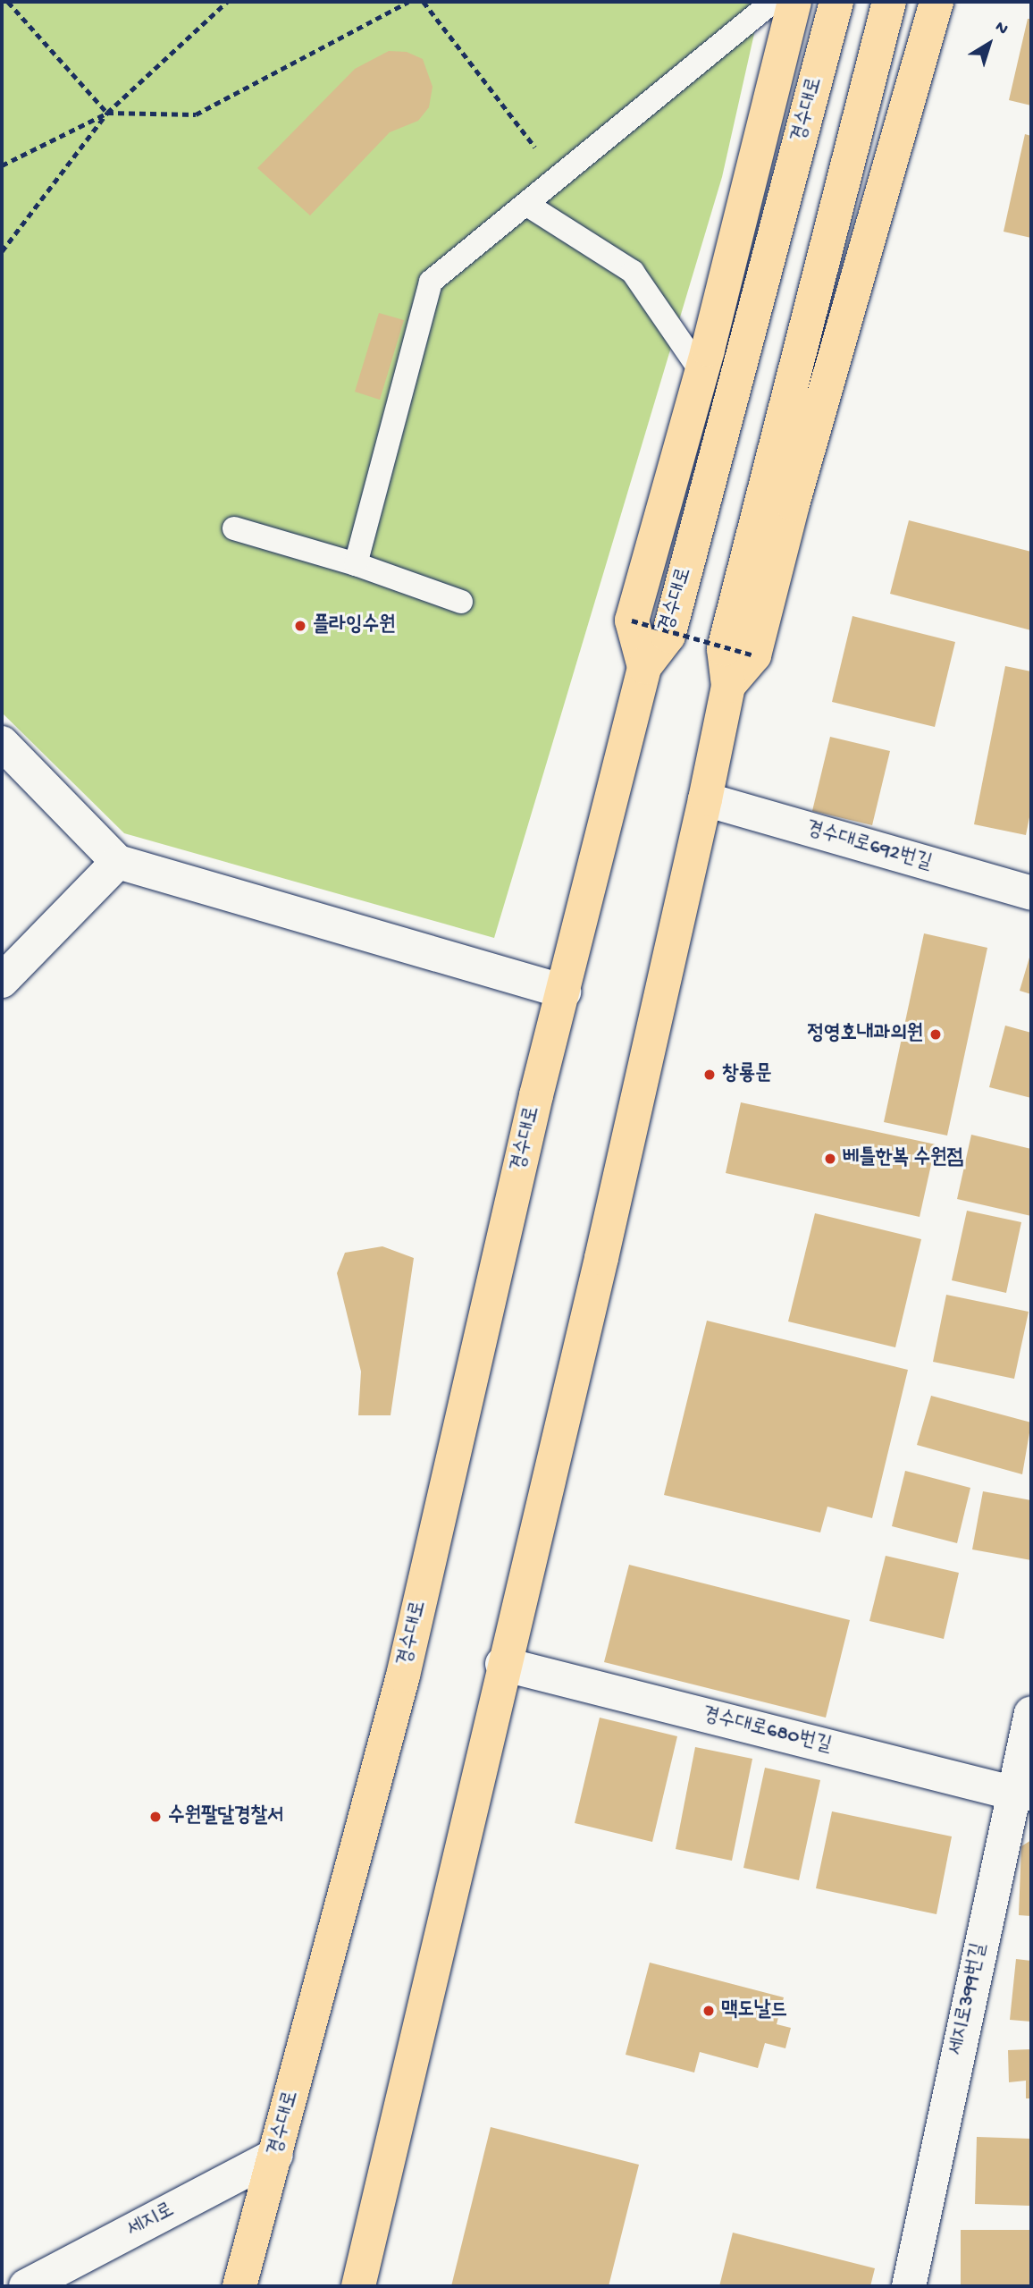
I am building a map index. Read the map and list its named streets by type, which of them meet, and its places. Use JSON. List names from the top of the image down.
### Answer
{
  "streets": {
    "main road": ["경수대로"],
    "street": [
      "경수대로692번길",
      "경수대로680번길",
      "세지로399번길",
      "세지로"
    ]
  },
  "crossings": [
    ["경수대로", "세지로"],
    ["경수대로680번길", "세지로399번길"]
  ],
  "places": [
    "플라잉수원",
    "정영호내과의원",
    "창룡문",
    "베틀한복 수원점",
    "수원팔달경찰서",
    "맥도날드"
  ],
  "north": "top right"
}
